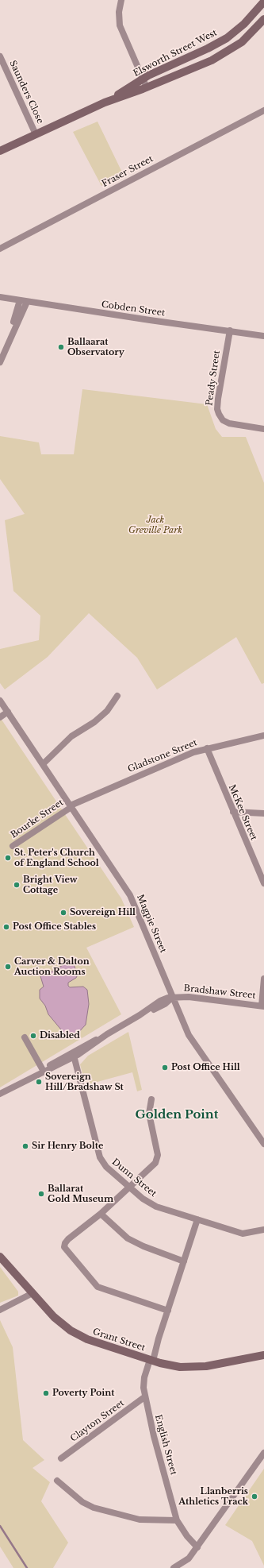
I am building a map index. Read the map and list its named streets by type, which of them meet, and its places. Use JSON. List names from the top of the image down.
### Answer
{
  "streets": {
    "street": [
      "Elsworth Street West",
      "Saunders Close",
      "Fraser Street",
      "Cobden Street",
      "Peady Street",
      "Gladstone Street",
      "McKee Street",
      "Bourke Street",
      "Magpie Street",
      "Bradshaw Street",
      "Dunn Street",
      "Grant Street",
      "Clayton Street",
      "English Street"
    ]
  },
  "crossings": [
    ["Elsworth Street West", "Saunders Close"],
    ["Cobden Street", "Peady Street"],
    ["Gladstone Street", "McKee Street"],
    ["Gladstone Street", "Bourke Street"],
    ["Gladstone Street", "Magpie Street"],
    ["Bourke Street", "Magpie Street"],
    ["Magpie Street", "Bradshaw Street"],
    ["Bradshaw Street", "Dunn Street"],
    ["Dunn Street", "English Street"],
    ["Grant Street", "English Street"],
    ["Clayton Street", "English Street"]
  ],
  "districts": ["Golden Point"],
  "parks": ["Jack Greville Park"],
  "places": [
    "Ballaarat Observatory",
    "St. Peter's Church of England School",
    "Bright View Cottage",
    "Sovereign Hill",
    "Post Office Stables",
    "Carver & Dalton Auction Rooms",
    "Disabled",
    "Post Office Hill",
    "Sovereign Hill/Bradshaw St",
    "Sir Henry Bolte",
    "Ballarat Gold Museum",
    "Poverty Point",
    "Llanberris Athletics Track"
  ]
}
